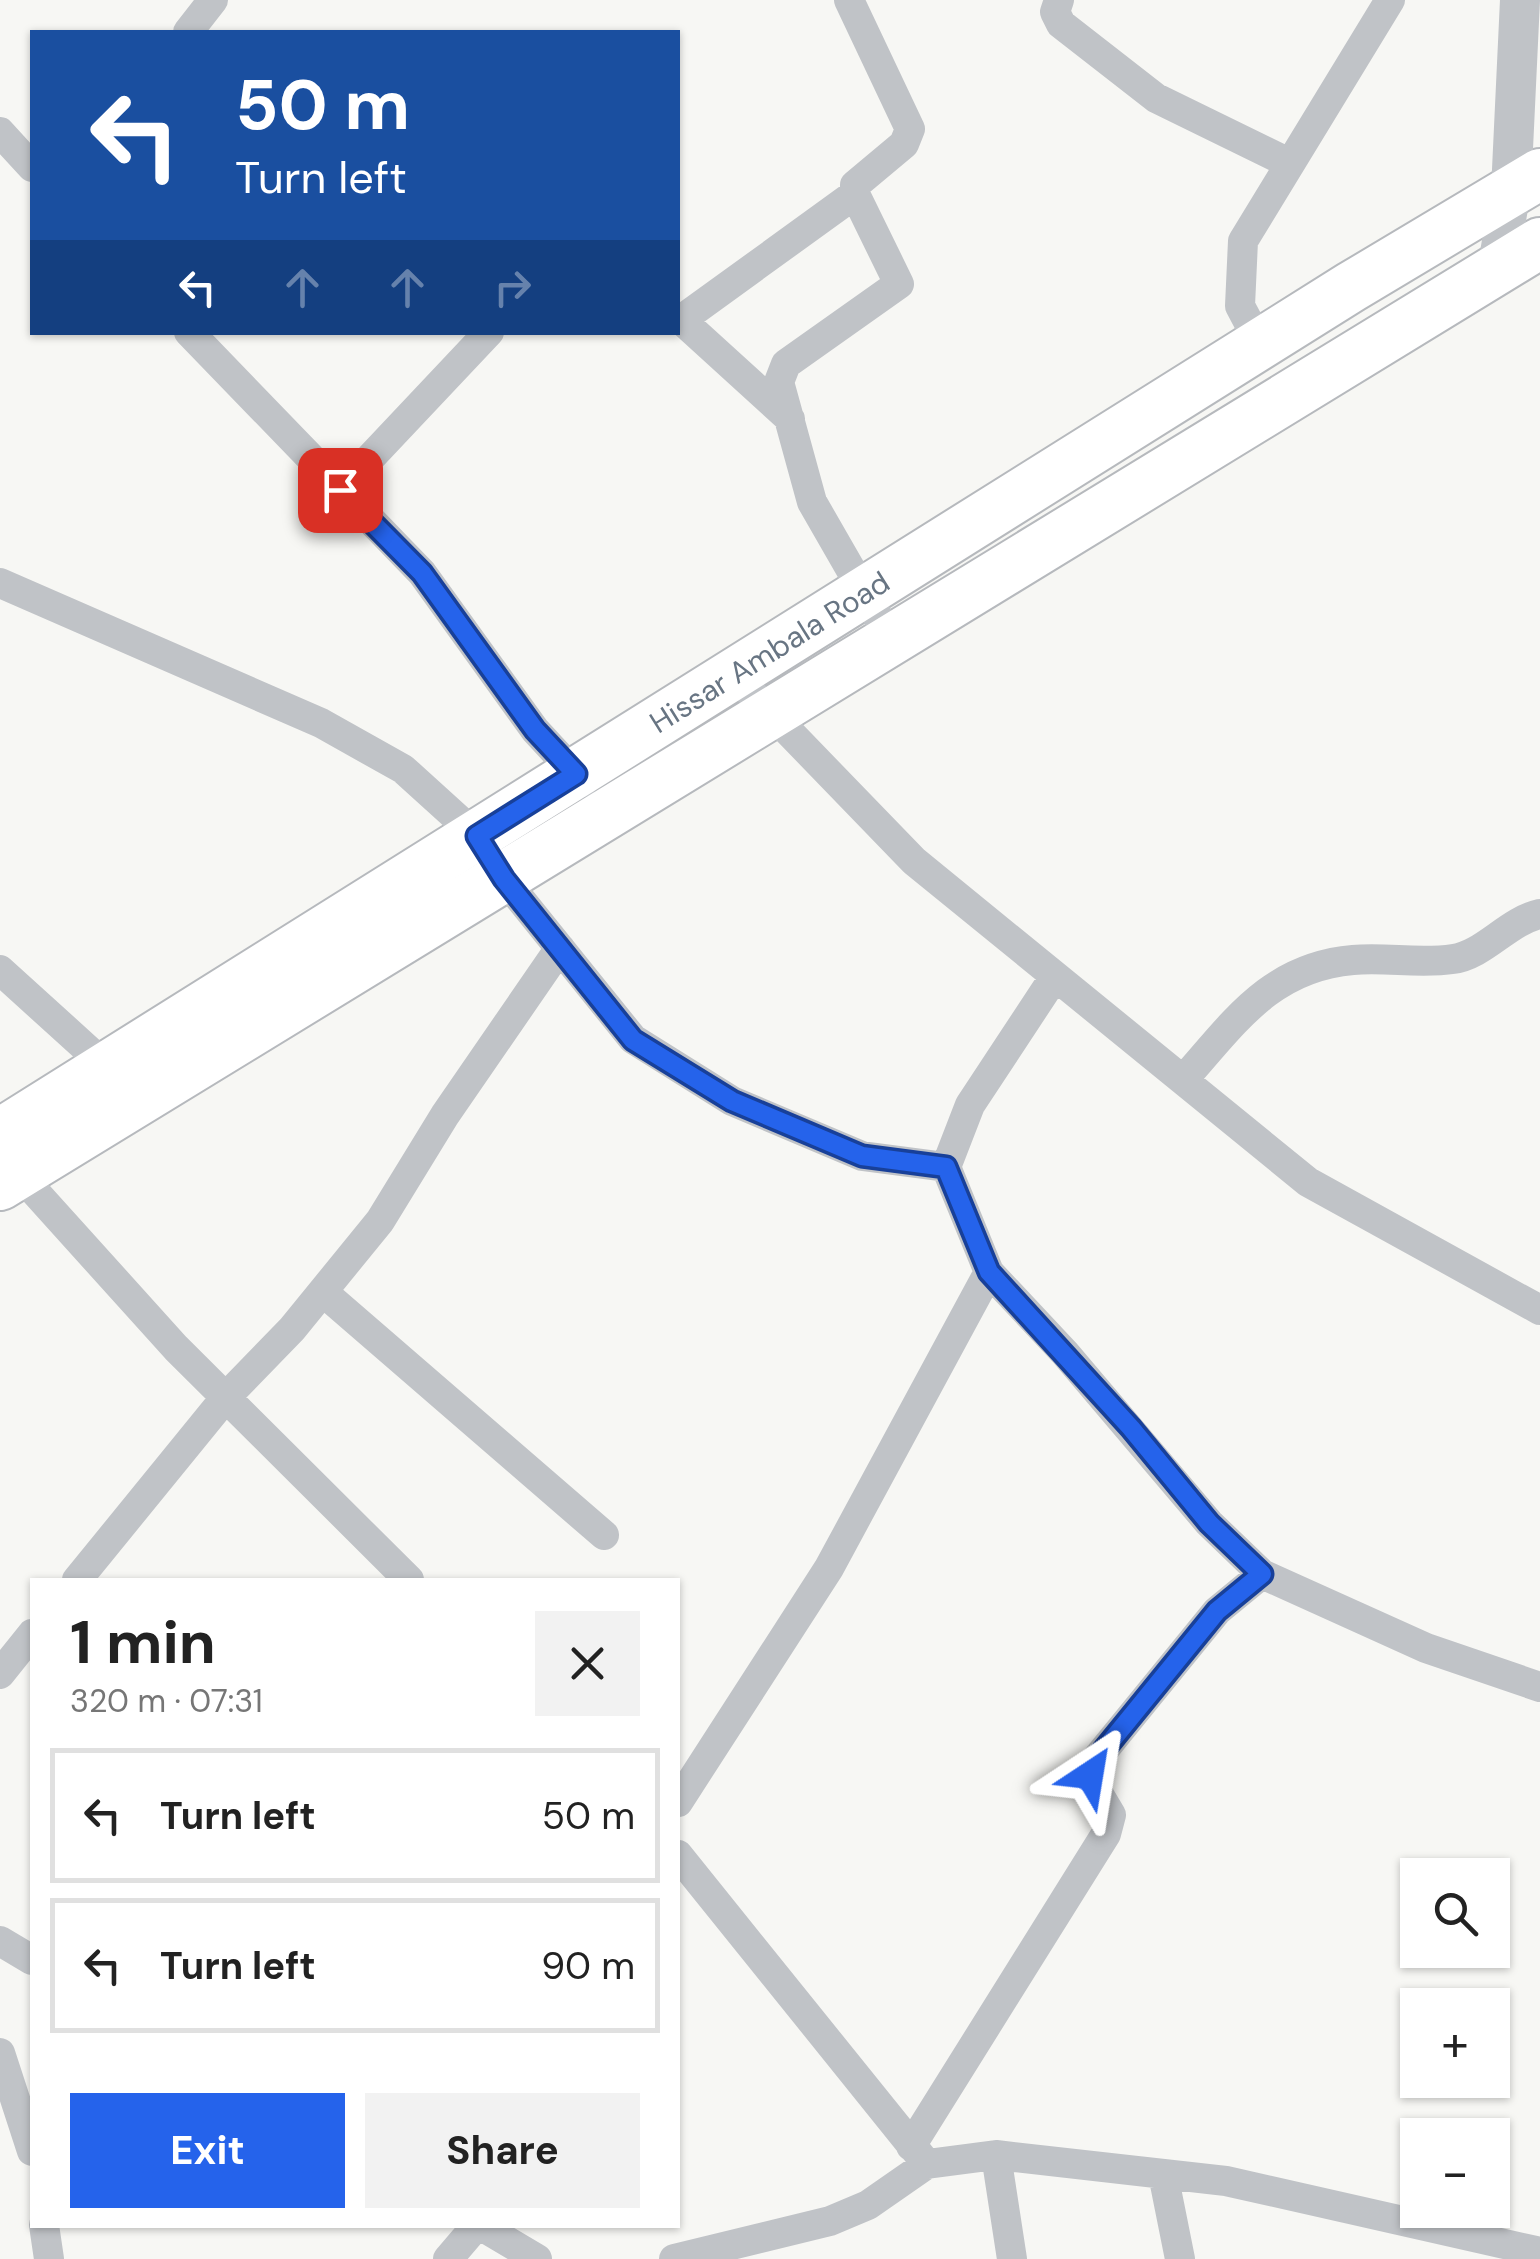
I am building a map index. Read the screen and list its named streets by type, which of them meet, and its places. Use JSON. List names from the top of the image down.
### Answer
{
  "streets": {
    "main road": ["Hissar Ambala Road"]
  },
  "page": {
    "turn": ["50 m", "Turn left"],
    "heading": ["1 min", "320 m · 07:31"],
    "list": [
      {
        "name": "Turn left",
        "value": "50 m"
      },
      {
        "name": "Turn left",
        "value": "90 m"
      }
    ],
    "map_buttons": ["+", "−"],
    "buttons": ["Exit", "Share"]
  }
}
